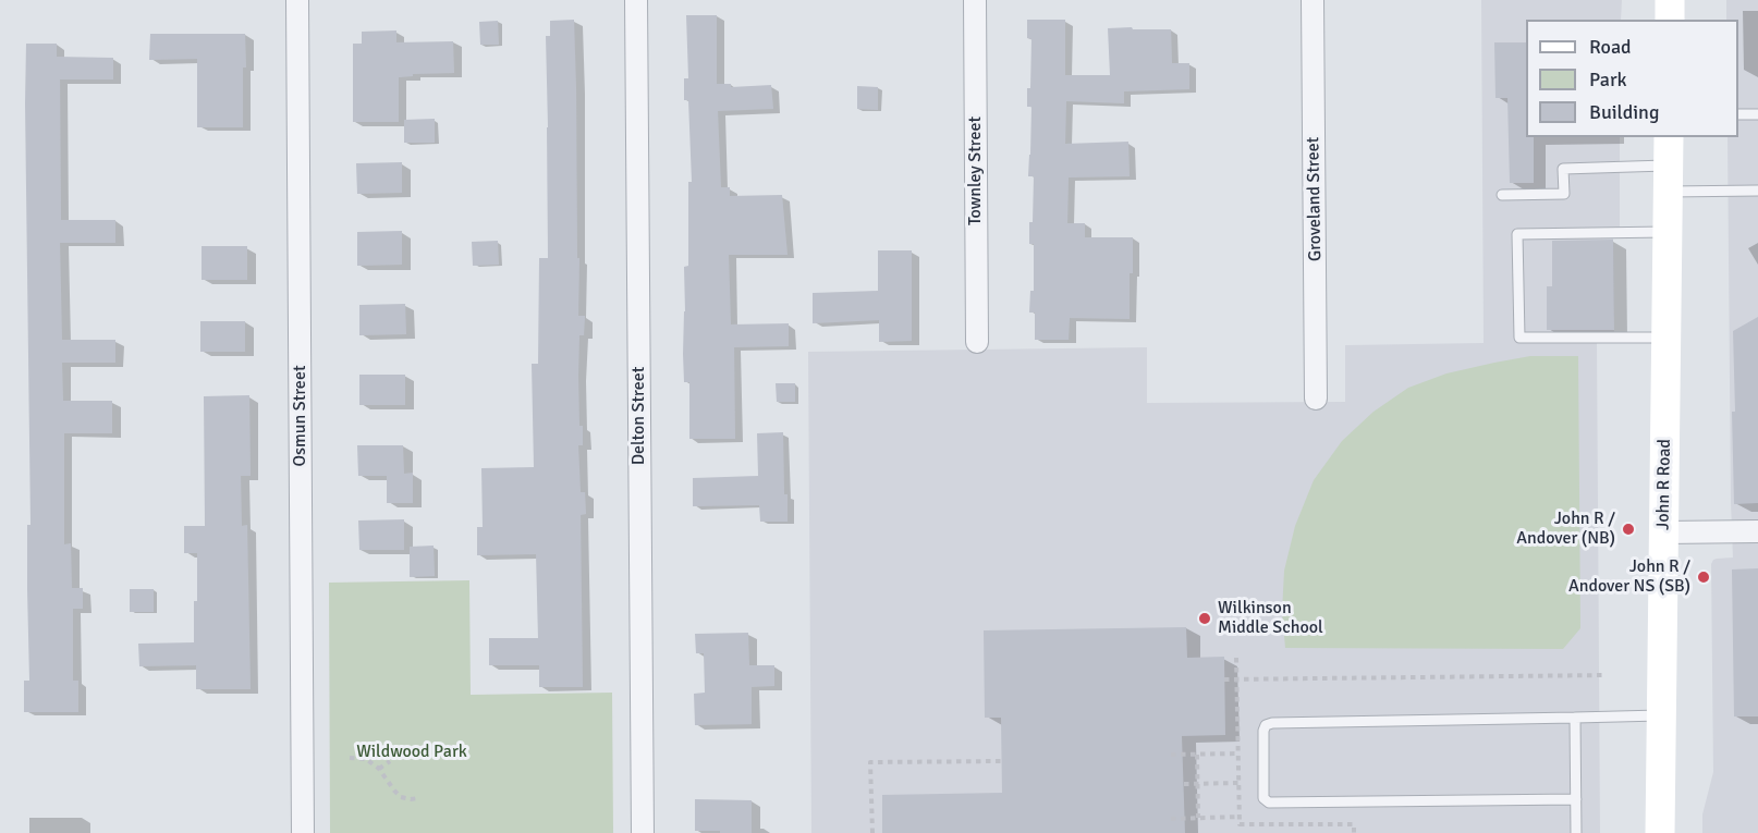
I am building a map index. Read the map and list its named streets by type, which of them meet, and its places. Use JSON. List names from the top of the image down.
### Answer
{
  "streets": {
    "main road": ["John R Road"],
    "street": [
      "Townley Street",
      "Groveland Street",
      "Osmun Street",
      "Delton Street"
    ]
  },
  "parks": ["Wildwood Park"],
  "places": ["John R / Andover (NB)", "John R / Andover NS (SB)", "Wilkinson Middle School"],
  "legend": ["Road", "Park", "Building"]
}
